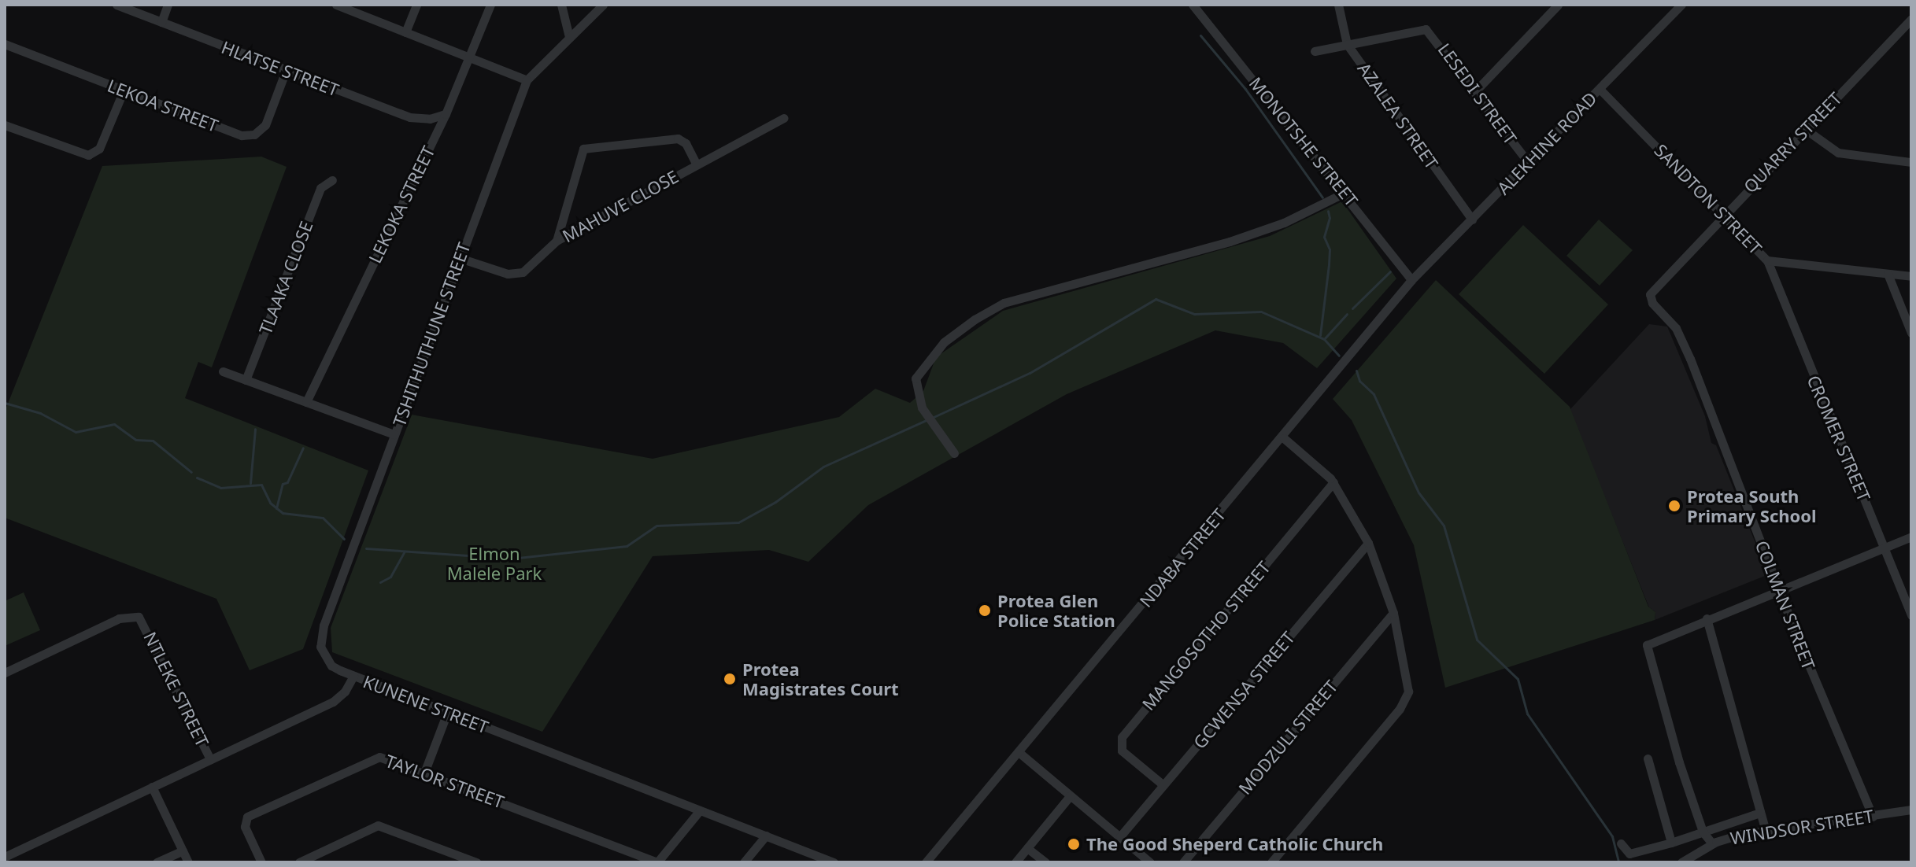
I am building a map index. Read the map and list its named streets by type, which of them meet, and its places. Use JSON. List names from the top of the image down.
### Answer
{
  "streets": {
    "street": [
      "HLATSE STREET",
      "LESEDI STREET",
      "LEKOA STREET",
      "AZALEA STREET",
      "MONOTSHE STREET",
      "QUARRY STREET",
      "ALEKHINE ROAD",
      "SANDTON STREET",
      "LEKOKA STREET",
      "MAHUVE CLOSE",
      "TLAAKA CLOSE",
      "TSHITHUTHUNE STREET",
      "CROMER STREET",
      "NDABA STREET",
      "COLMAN STREET",
      "MANGOSOTHO STREET",
      "NTLEKE STREET",
      "GCWENSA STREET",
      "KUNENE STREET",
      "MODZULI STREET",
      "TAYLOR STREET",
      "WINDSOR STREET"
    ]
  },
  "crossings": [
    ["HLATSE STREET", "LEKOA STREET"],
    ["HLATSE STREET", "LEKOKA STREET"],
    ["LESEDI STREET", "AZALEA STREET"],
    ["LESEDI STREET", "ALEKHINE ROAD"],
    ["AZALEA STREET", "ALEKHINE ROAD"],
    ["MONOTSHE STREET", "ALEKHINE ROAD"],
    ["MONOTSHE STREET", "NDABA STREET"],
    ["QUARRY STREET", "SANDTON STREET"],
    ["QUARRY STREET", "COLMAN STREET"],
    ["ALEKHINE ROAD", "SANDTON STREET"],
    ["ALEKHINE ROAD", "NDABA STREET"],
    ["SANDTON STREET", "CROMER STREET"],
    ["MAHUVE CLOSE", "TSHITHUTHUNE STREET"],
    ["TSHITHUTHUNE STREET", "KUNENE STREET"],
    ["COLMAN STREET", "WINDSOR STREET"],
    ["MANGOSOTHO STREET", "GCWENSA STREET"],
    ["NTLEKE STREET", "KUNENE STREET"]
  ],
  "parks": ["Elmon Malele Park"],
  "places": [
    "Protea South Primary School",
    "Protea Glen Police Station",
    "Protea Magistrates Court",
    "The Good Sheperd Catholic Church"
  ]
}
